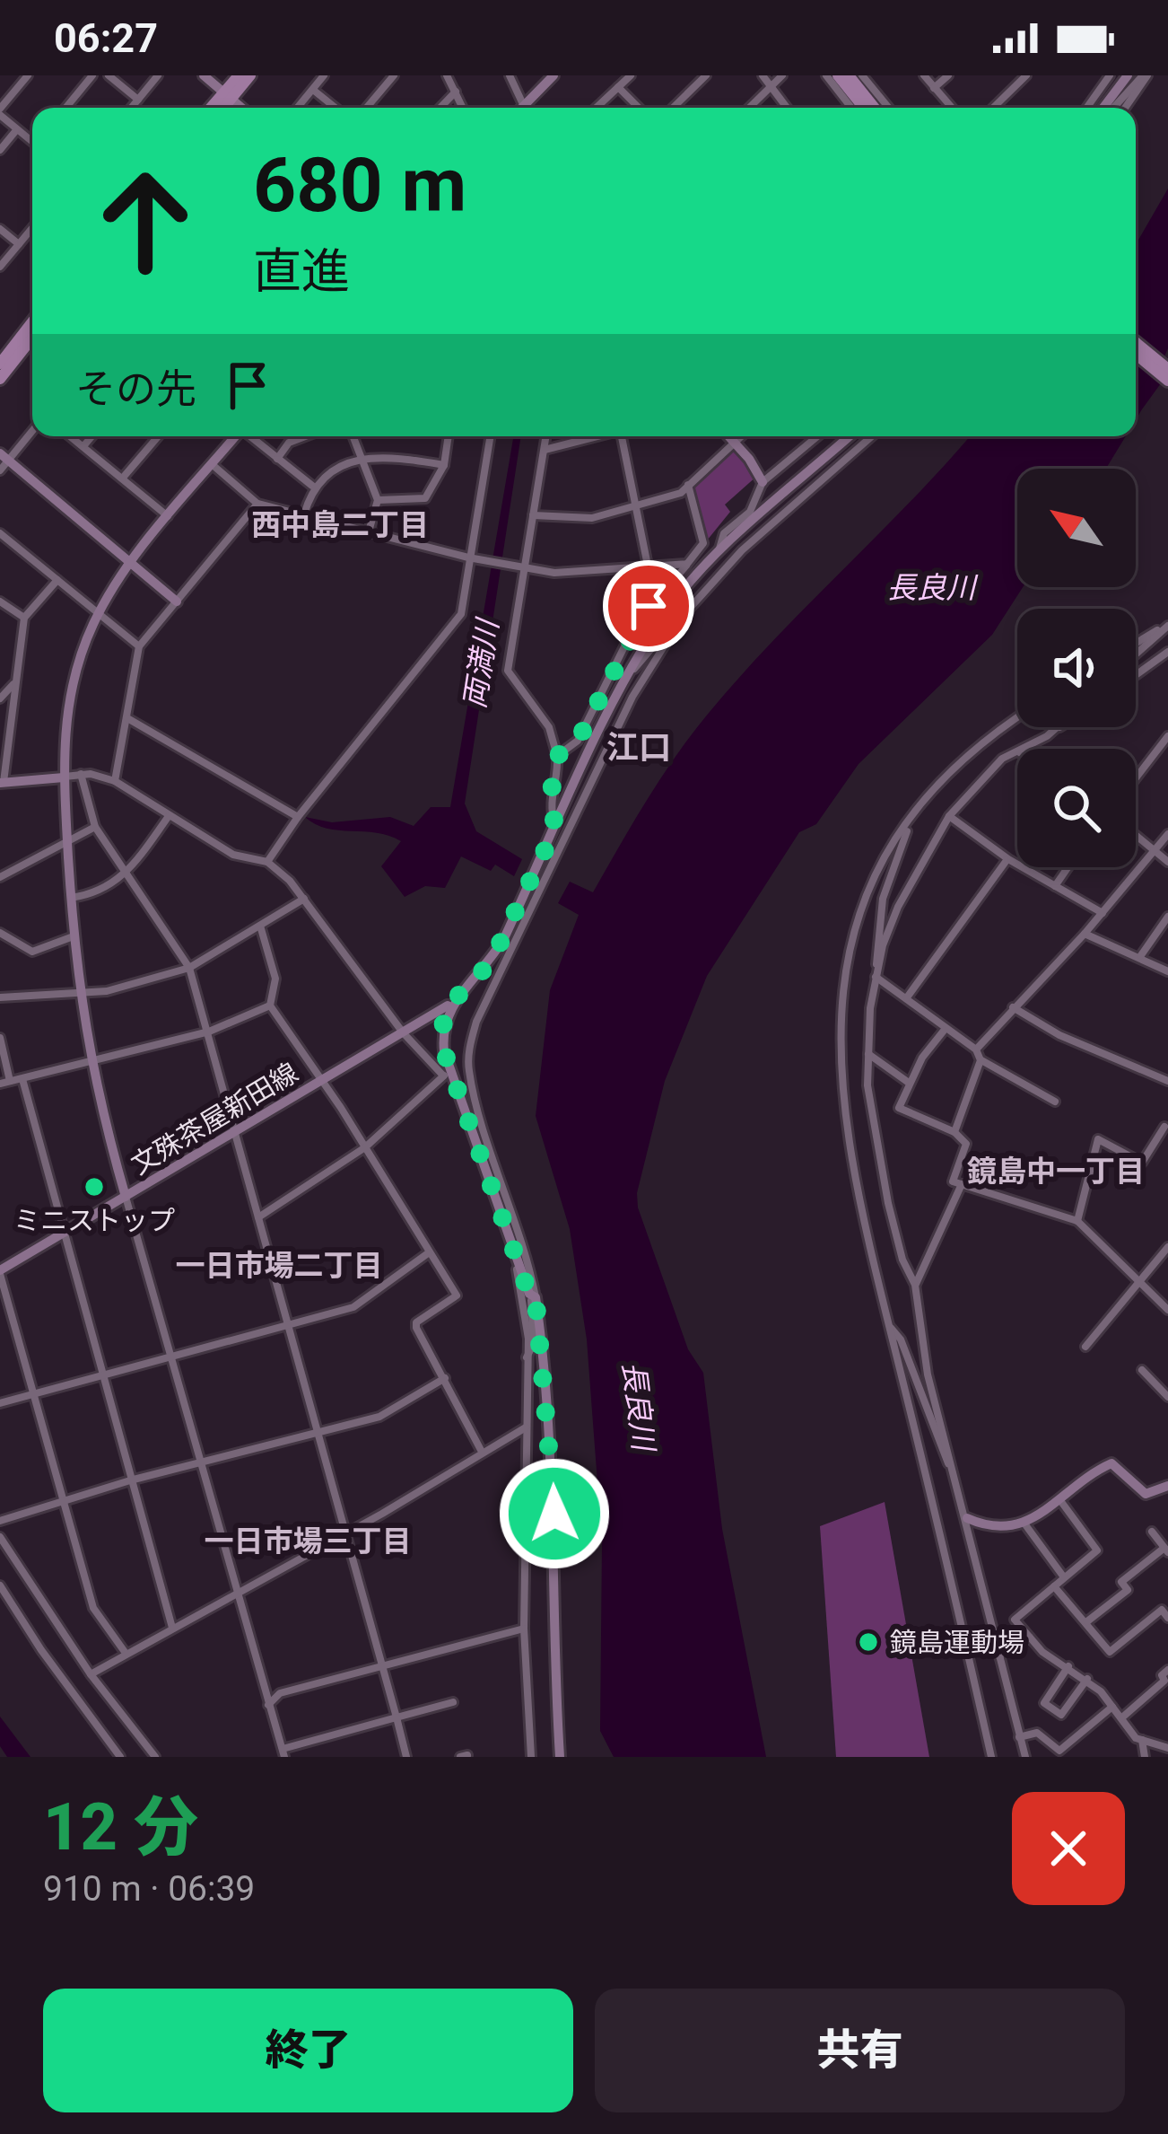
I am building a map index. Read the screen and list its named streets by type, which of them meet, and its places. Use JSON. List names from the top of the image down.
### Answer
{
  "streets": {
    "main road": ["文殊茶屋新田線"]
  },
  "districts": [
    "西中島二丁目",
    "江口",
    "鏡島中一丁目",
    "一日市場二丁目",
    "一日市場三丁目"
  ],
  "water": ["長良川", "両満川"],
  "places": ["ミニストップ", "鏡島運動場"],
  "north": "top left",
  "page": {
    "status": "06:27",
    "turn": ["680 m", "直進"],
    "then": "その先",
    "heading": ["12 分", "910 m · 06:39"],
    "buttons": ["終了", "共有"]
  }
}
